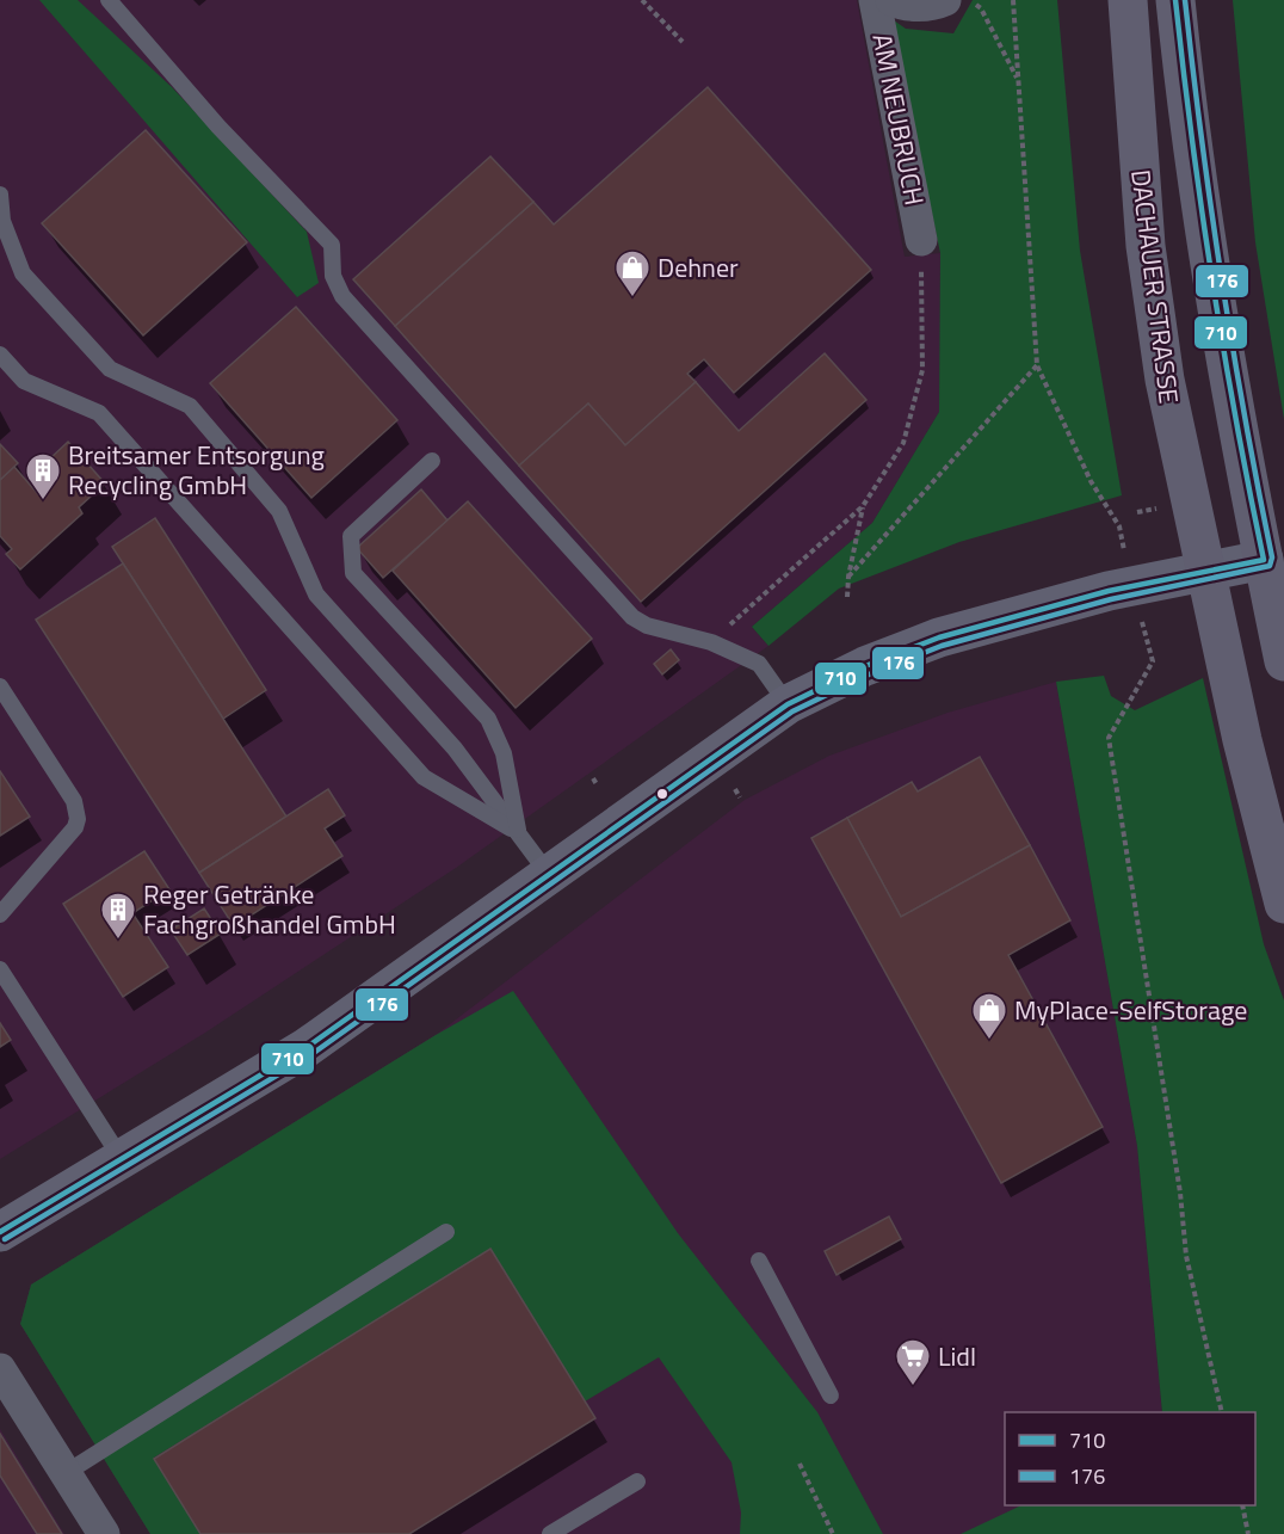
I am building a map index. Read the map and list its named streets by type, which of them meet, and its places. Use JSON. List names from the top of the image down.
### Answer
{
  "streets": {
    "main road": ["DACHAUER STRASSE"],
    "street": ["AM NEUBRUCH"]
  },
  "places": {
    "shop": ["Dehner", "MyPlace-SelfStorage"],
    "building": ["Breitsamer Entsorgung Recycling GmbH", "Reger Getränke Fachgroßhandel GmbH"],
    "supermarket": ["Lidl"]
  },
  "lines": ["transit line 710", "transit line 176"],
  "legend": ["710", "176"]
}
